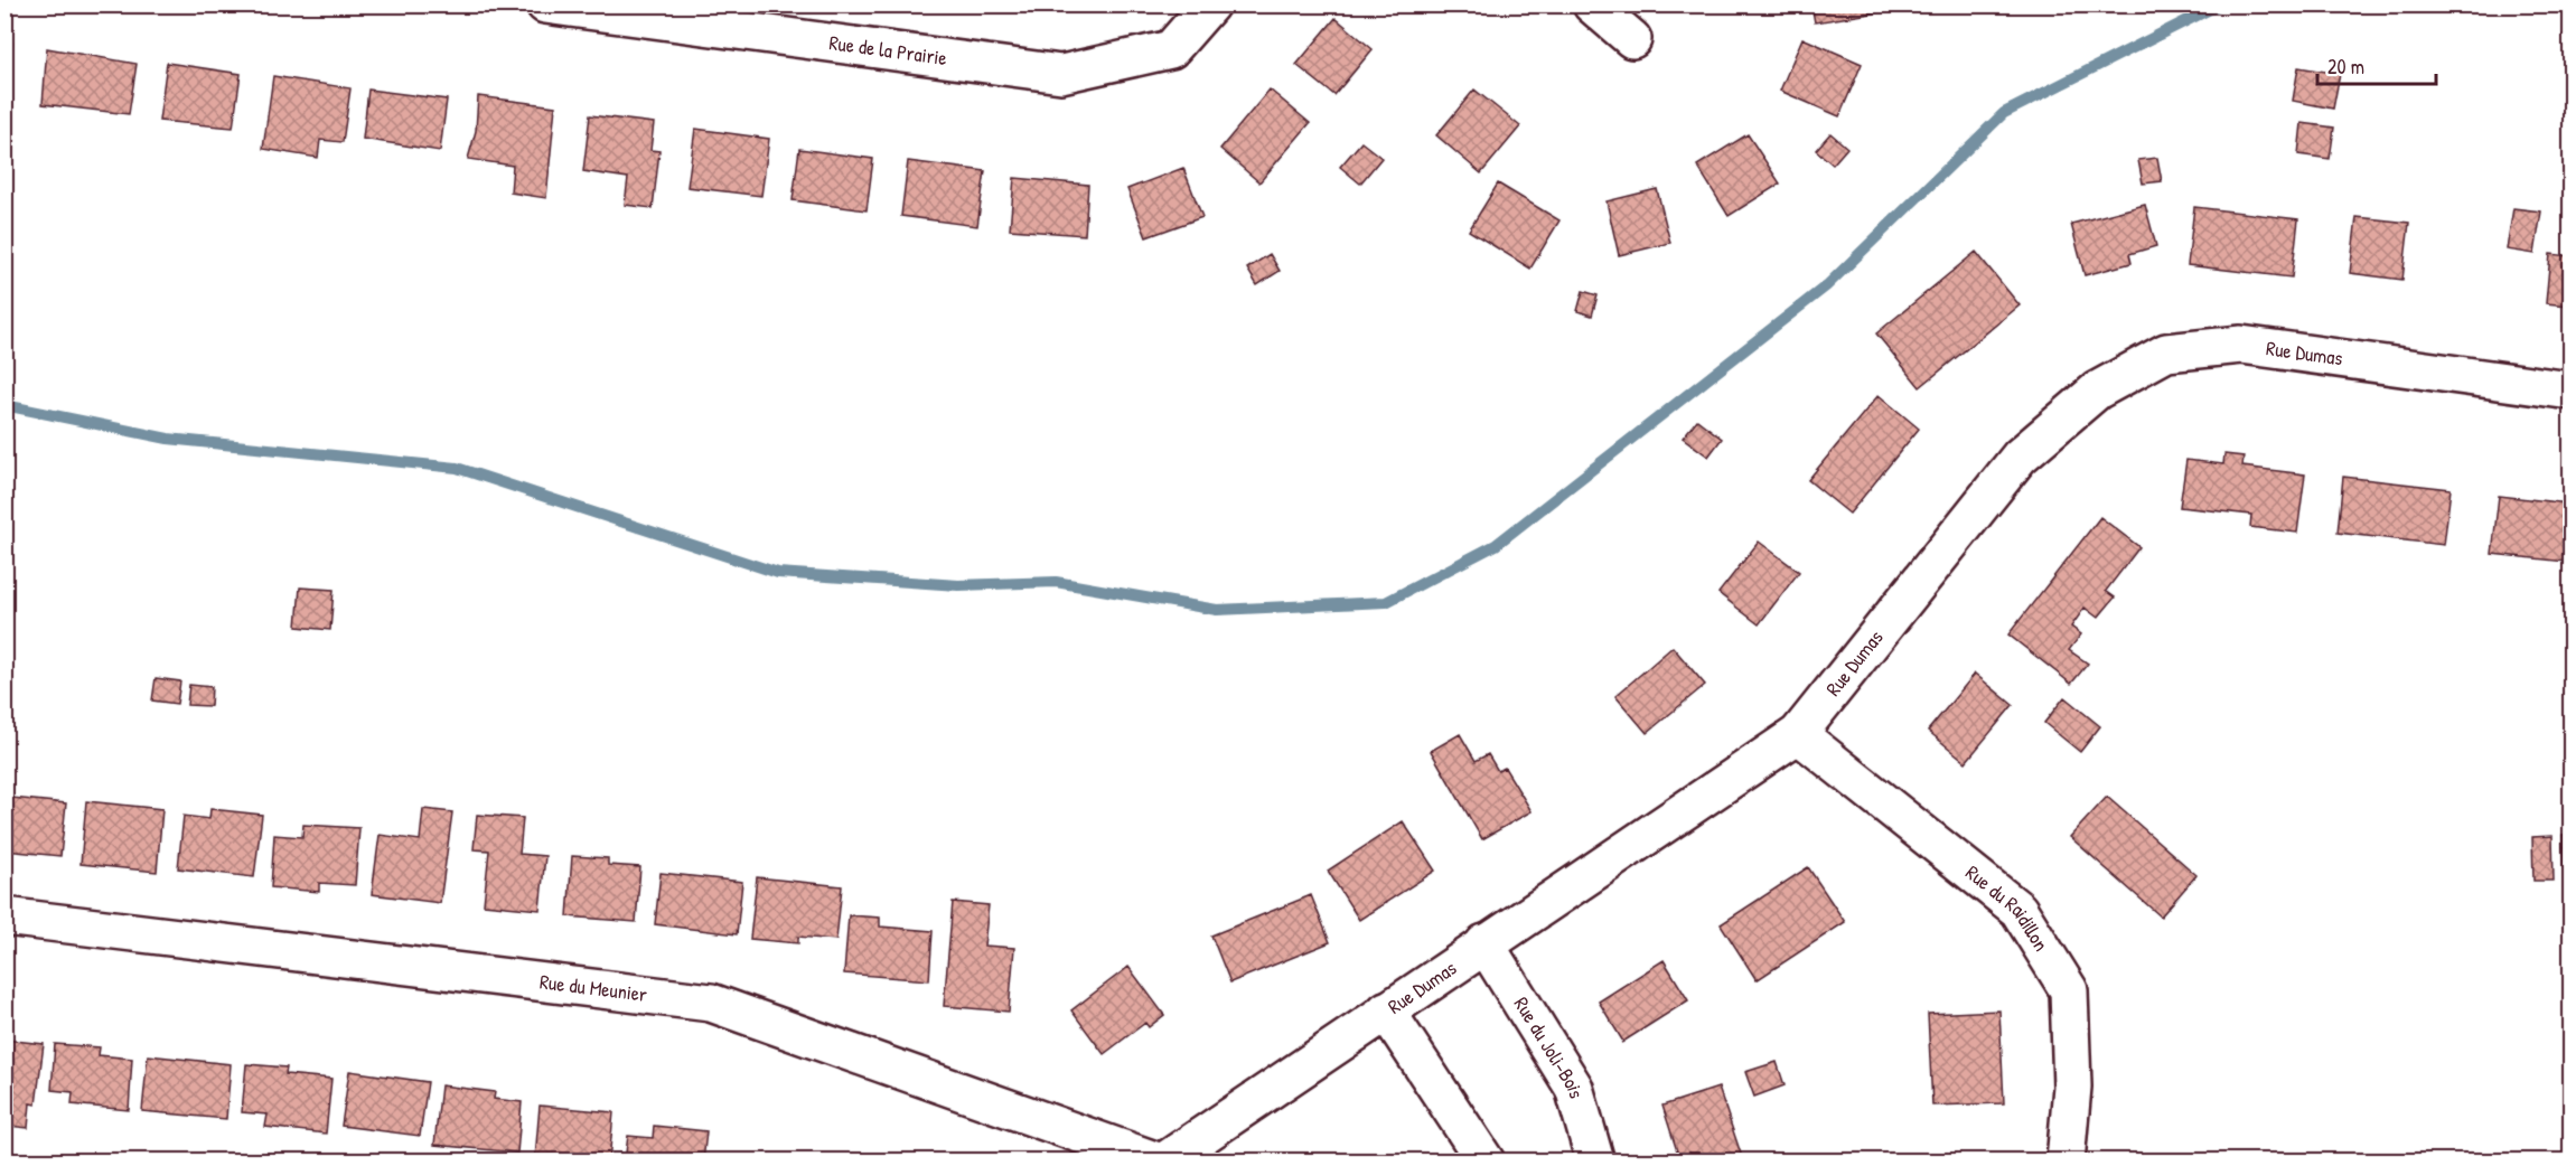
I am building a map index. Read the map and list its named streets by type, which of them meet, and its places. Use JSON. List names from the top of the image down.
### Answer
{
  "streets": {
    "street": [
      "Rue de la Prairie",
      "Rue Dumas",
      "Rue du Raidillon",
      "Rue du Meunier",
      "Rue du Joli-Bois"
    ]
  },
  "crossings": [
    ["Rue Dumas", "Rue du Raidillon"],
    ["Rue Dumas", "Rue du Joli-Bois"]
  ],
  "scale_bar": "20 m"
}
